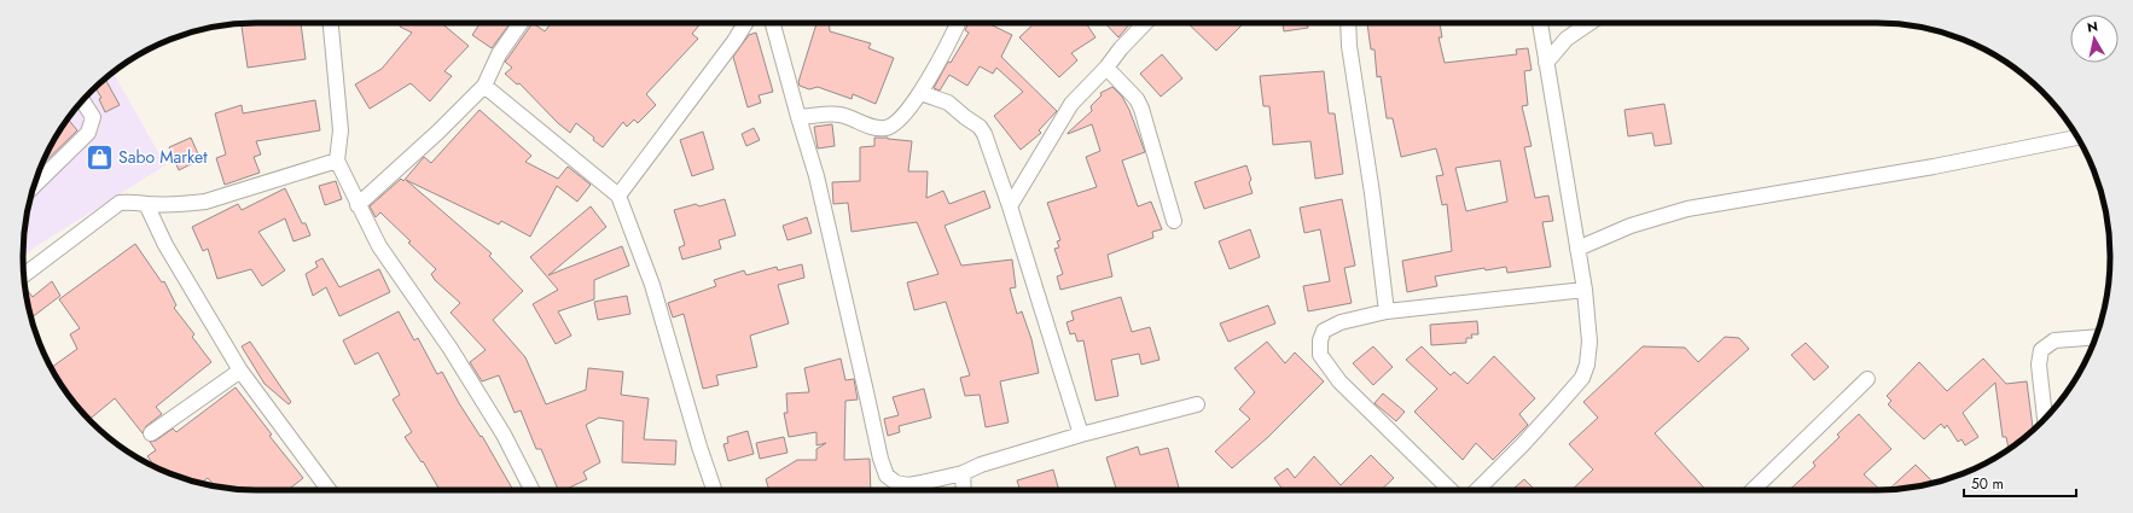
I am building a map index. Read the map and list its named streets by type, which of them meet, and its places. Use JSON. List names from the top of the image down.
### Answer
{
  "places": {
    "shop": ["Sabo Market"]
  },
  "scale_bar": "50 m",
  "north": "top"
}
